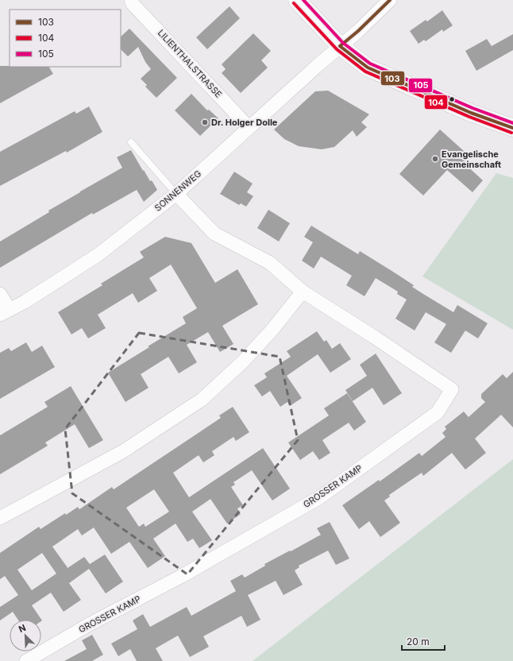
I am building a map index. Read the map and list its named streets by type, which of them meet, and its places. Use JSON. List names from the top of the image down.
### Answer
{
  "streets": {
    "street": ["LILIENTHALSTRASSE", "SONNENWEG", "GROSSER KAMP"]
  },
  "crossings": [
    ["LILIENTHALSTRASSE", "SONNENWEG"],
    ["SONNENWEG", "GROSSER KAMP"]
  ],
  "places": ["Dr. Holger Dolle", "Evangelische Gemeinschaft"],
  "lines": ["transit line 103", "transit line 105", "transit line 104"],
  "legend": ["103", "104", "105"],
  "scale_bar": "20 m",
  "north": "top left"
}
